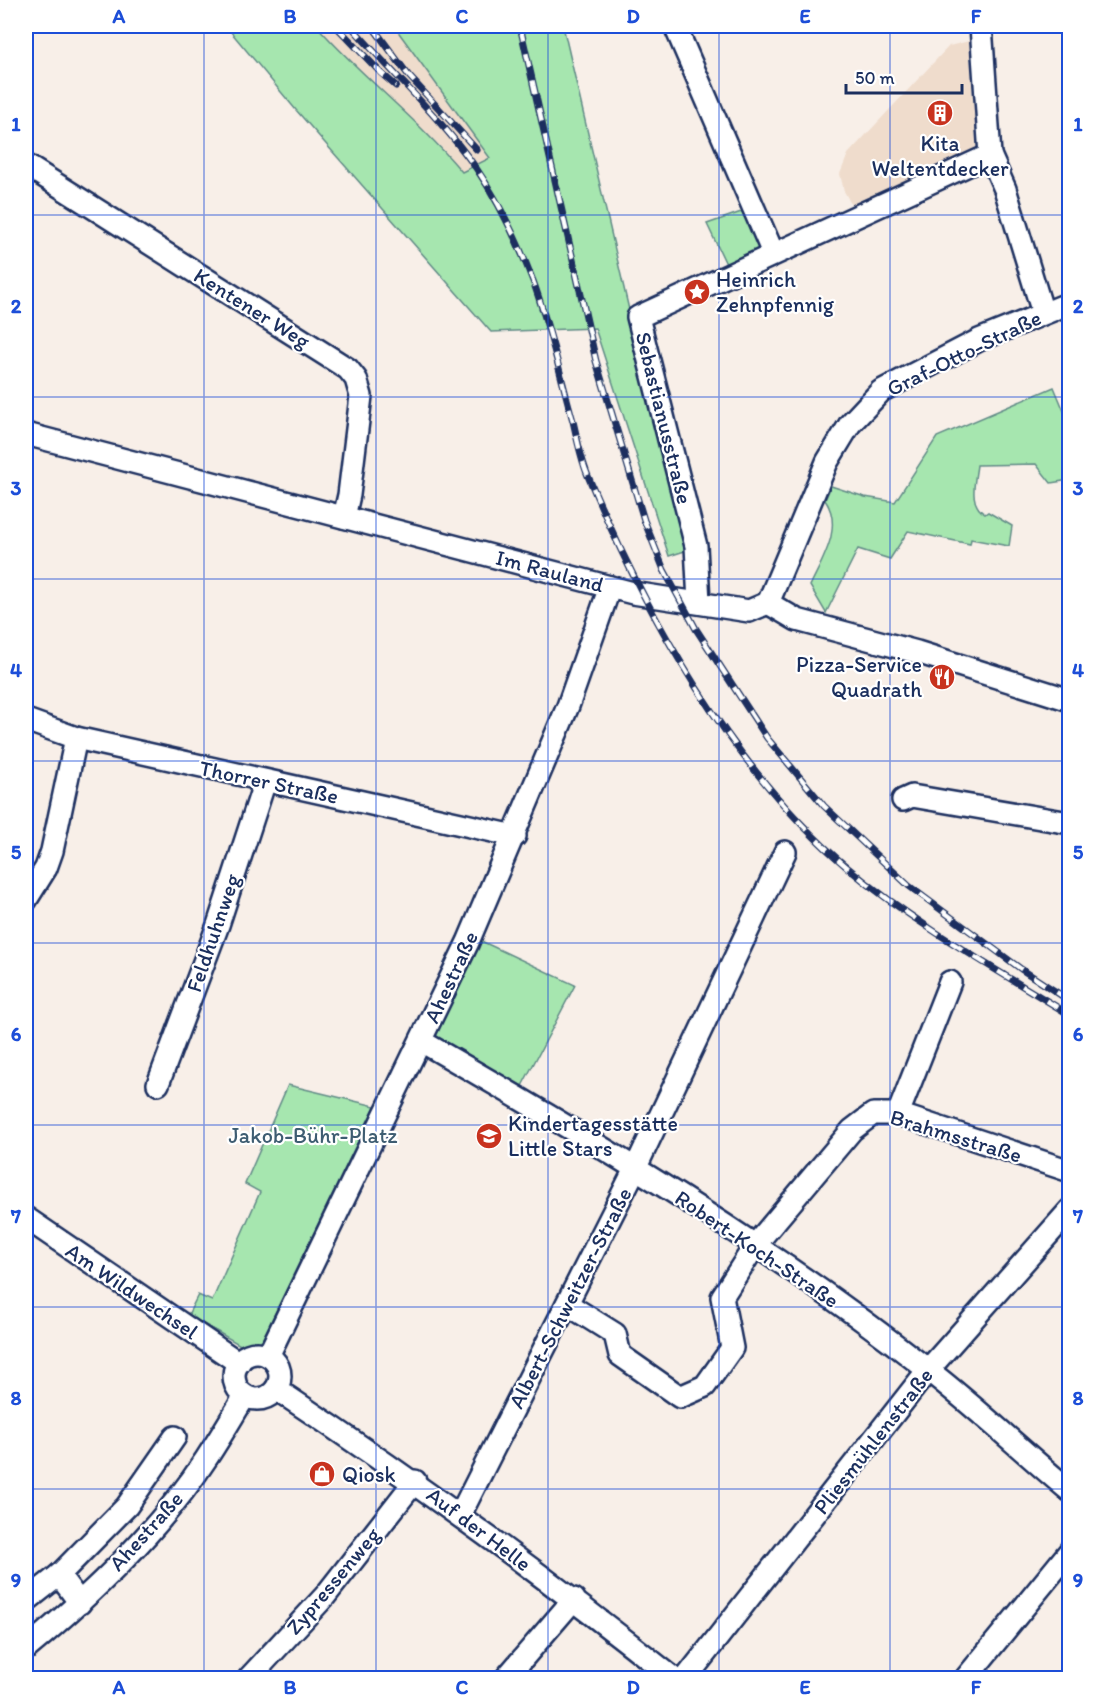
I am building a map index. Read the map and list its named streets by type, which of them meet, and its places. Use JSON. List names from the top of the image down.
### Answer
{
  "streets": {
    "street": [
      "Kentener Weg",
      "Graf-Otto-Straße",
      "Sebastianusstraße",
      "Im Rauland",
      "Thorrer Straße",
      "Feldhuhnweg",
      "Ahestraße",
      "Brahmsstraße",
      "Robert-Koch-Straße",
      "Am Wildwechsel",
      "Albert-Schweitzer-Straße",
      "Pliesmühlenstraße",
      "Auf der Helle",
      "Zypressenweg"
    ]
  },
  "crossings": [
    ["Kentener Weg", "Im Rauland"],
    ["Graf-Otto-Straße", "Im Rauland"],
    ["Sebastianusstraße", "Im Rauland"],
    ["Im Rauland", "Ahestraße"],
    ["Thorrer Straße", "Feldhuhnweg"],
    ["Thorrer Straße", "Ahestraße"],
    ["Ahestraße", "Robert-Koch-Straße"],
    ["Ahestraße", "Am Wildwechsel"],
    ["Ahestraße", "Auf der Helle"],
    ["Brahmsstraße", "Robert-Koch-Straße"],
    ["Brahmsstraße", "Albert-Schweitzer-Straße"],
    ["Robert-Koch-Straße", "Albert-Schweitzer-Straße"],
    ["Robert-Koch-Straße", "Pliesmühlenstraße"],
    ["Am Wildwechsel", "Auf der Helle"],
    ["Albert-Schweitzer-Straße", "Auf der Helle"],
    ["Auf der Helle", "Zypressenweg"]
  ],
  "parks": ["Jakob-Bühr-Platz"],
  "places": {
    "building": ["Kita Weltentdecker"],
    "place": ["Heinrich Zehnpfennig"],
    "restaurant": ["Pizza-Service Quadrath"],
    "school or university": ["Kindertagesstätte Little Stars"],
    "shop": ["Qiosk"]
  },
  "scale_bar": "50 m",
  "grid": {
    "columns": [
      "A",
      "B",
      "C",
      "D",
      "E",
      "F"
    ],
    "rows": [
      "1",
      "2",
      "3",
      "4",
      "5",
      "6",
      "7",
      "8",
      "9"
    ]
  }
}
